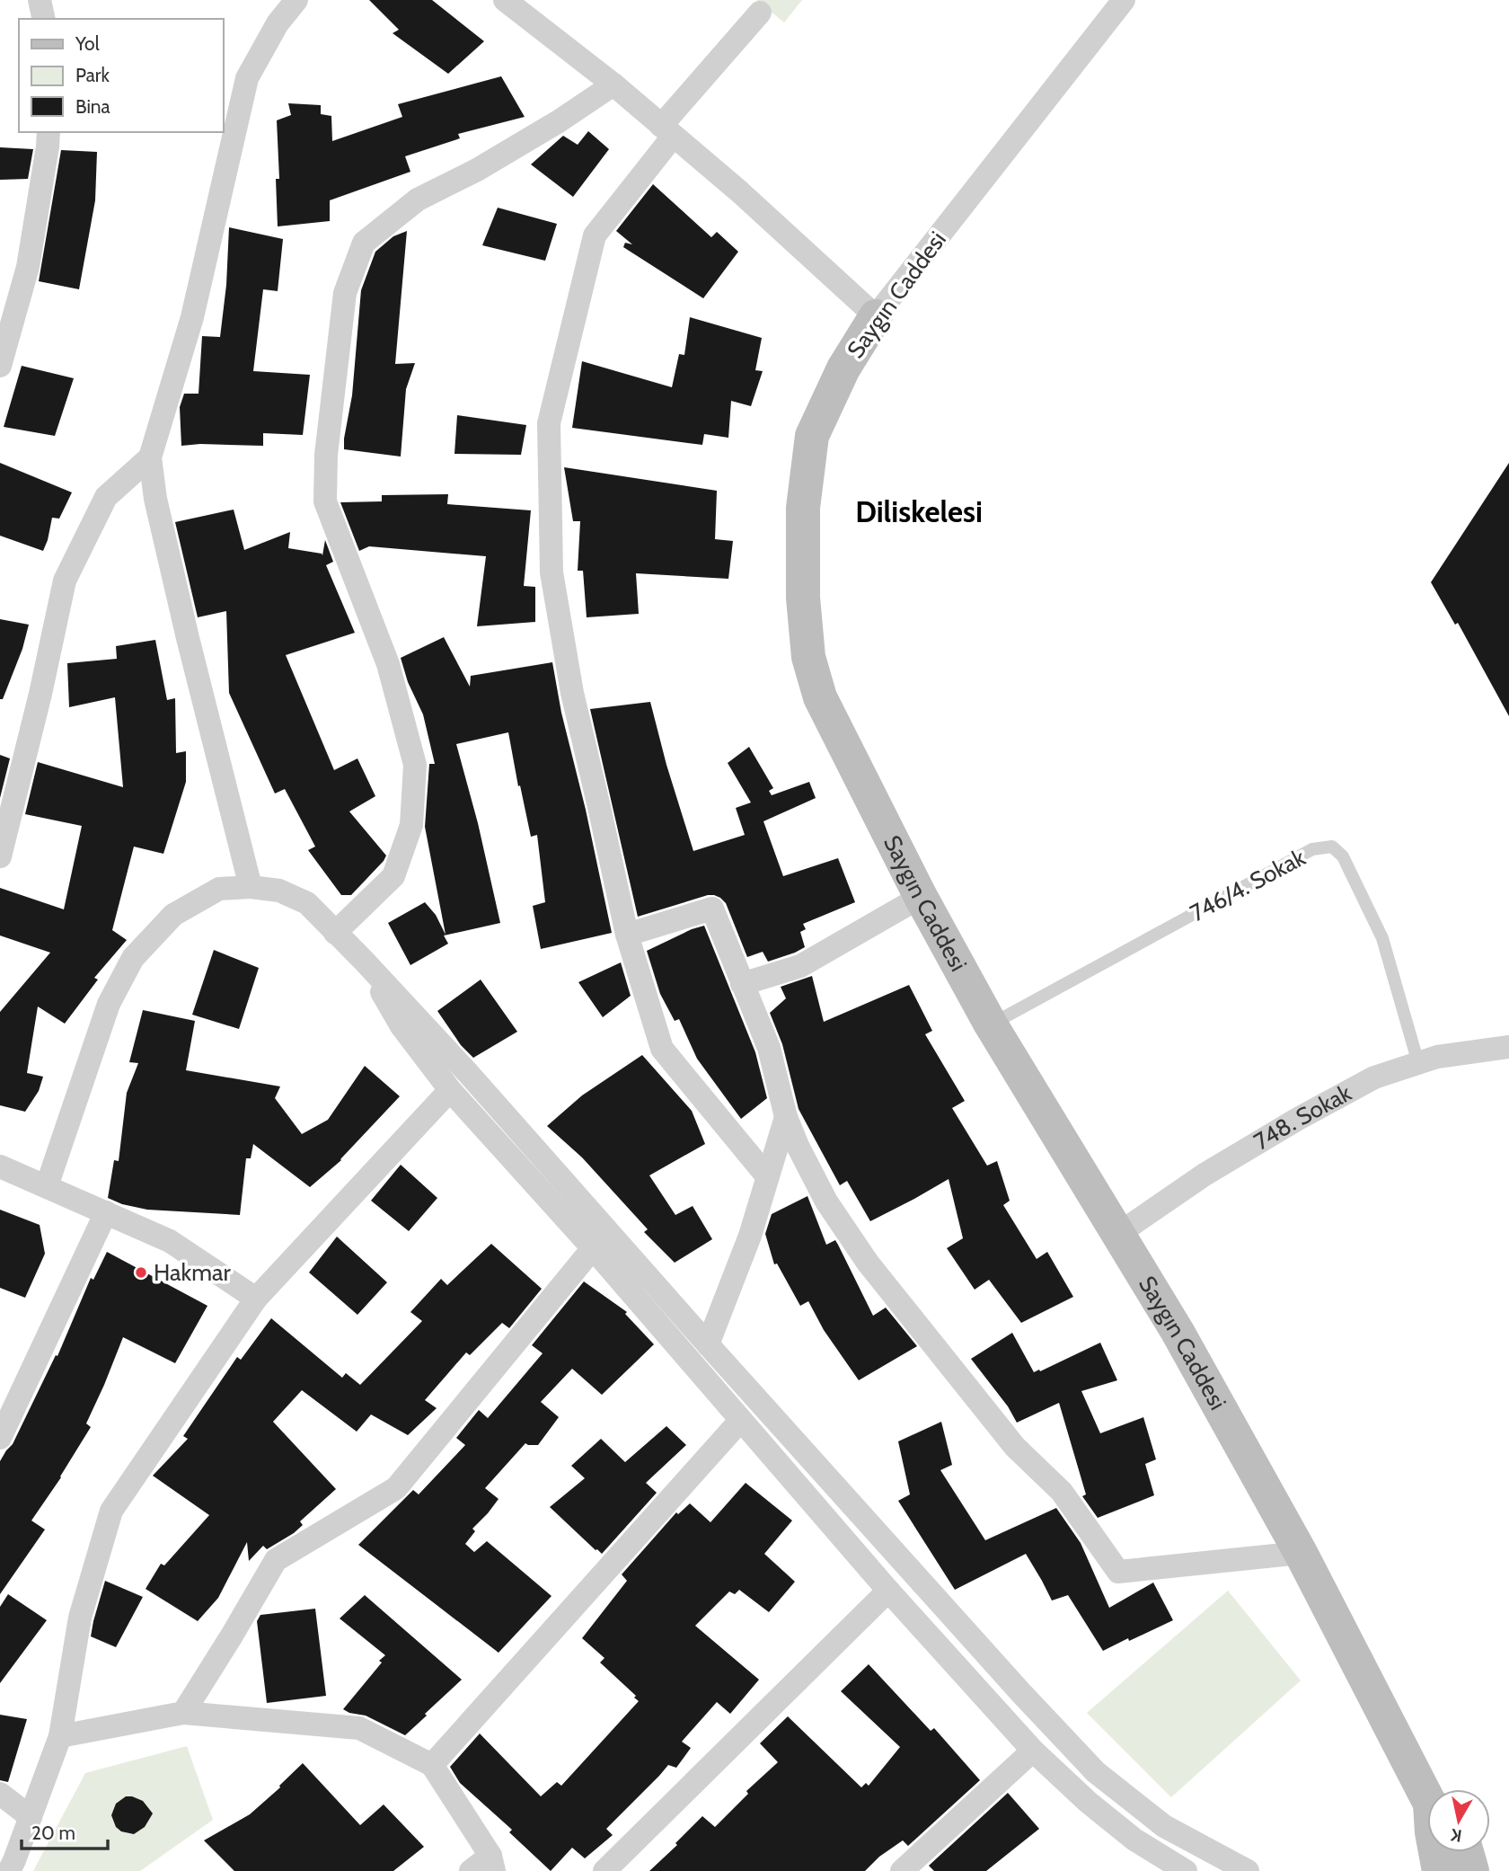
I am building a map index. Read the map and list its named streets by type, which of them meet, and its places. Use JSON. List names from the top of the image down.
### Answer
{
  "streets": {
    "street": ["Saygın Caddesi", "748. Sokak"],
    "lane": ["746/4. Sokak"]
  },
  "crossings": [
    ["Saygın Caddesi", "746/4. Sokak"],
    ["Saygın Caddesi", "748. Sokak"],
    ["746/4. Sokak", "748. Sokak"]
  ],
  "districts": ["Diliskelesi"],
  "places": ["Hakmar"],
  "legend": ["Yol", "Park", "Bina"],
  "scale_bar": "20 m",
  "north": "bottom"
}
